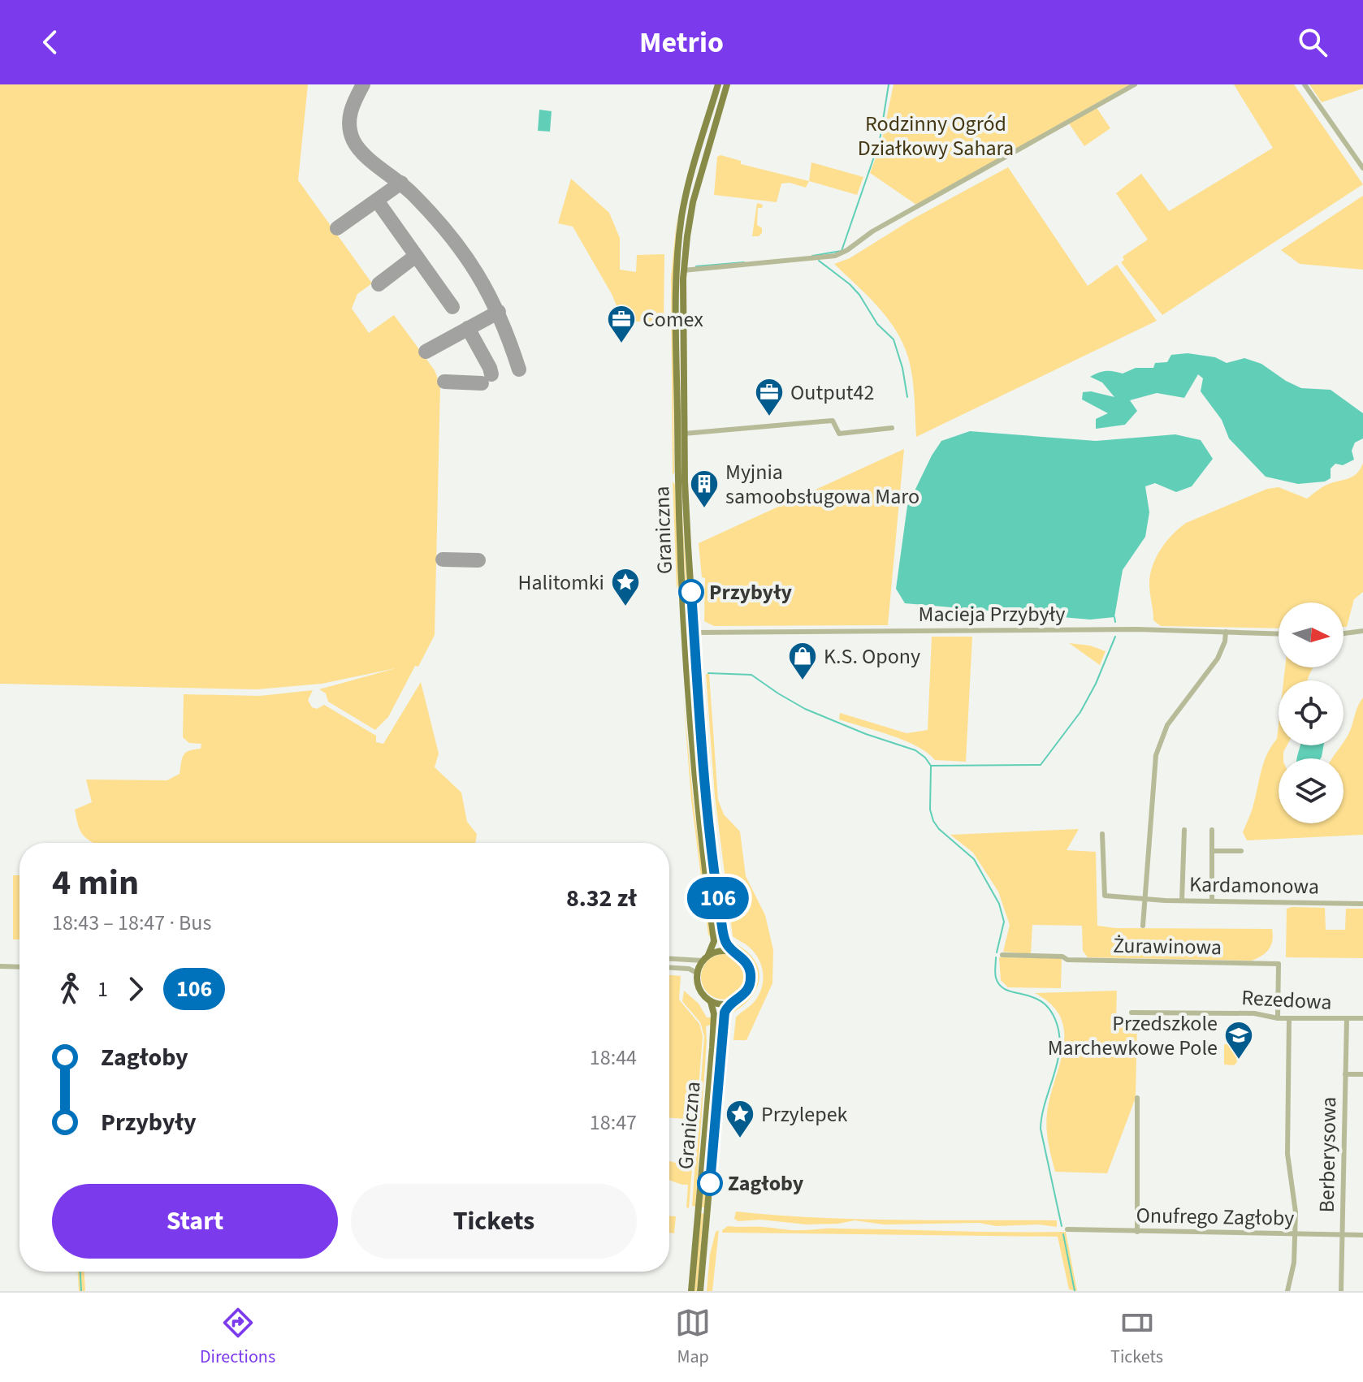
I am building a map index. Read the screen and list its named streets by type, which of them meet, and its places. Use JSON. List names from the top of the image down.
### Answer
{
  "streets": {
    "main road": ["Graniczna"],
    "street": [
      "Macieja Przybyły",
      "Kardamonowa",
      "Żurawinowa",
      "Rezedowa",
      "Berberysowa",
      "Onufrego Zagłoby"
    ]
  },
  "crossings": [
    ["Graniczna", "Macieja Przybyły"],
    ["Żurawinowa", "Rezedowa"],
    ["Rezedowa", "Berberysowa"],
    ["Berberysowa", "Onufrego Zagłoby"]
  ],
  "parks": ["Rodzinny Ogród Działkowy Sahara"],
  "places": {
    "office": ["Comex", "Output42"],
    "building": ["Myjnia samoobsługowa Maro"],
    "other": ["Przybyły", "Zagłoby"],
    "place": ["Halitomki", "Przylepek"],
    "shop": ["K.S. Opony"],
    "school or university": ["Przedszkole Marchewkowe Pole"]
  },
  "lines": ["bus line 106"],
  "north": "right",
  "page": {
    "header": "Metrio",
    "on_map": "106",
    "heading": ["4 min", "18:43 – 18:47 · Bus", "8.32 zł"],
    "legs": ["1", "106"],
    "list": [
      {
        "name": "Zagłoby",
        "value": "18:44"
      },
      {
        "name": "Przybyły",
        "value": "18:47"
      }
    ],
    "buttons": ["Start", "Tickets"],
    "tabs": ["Directions", "Map", "Tickets"]
  }
}
